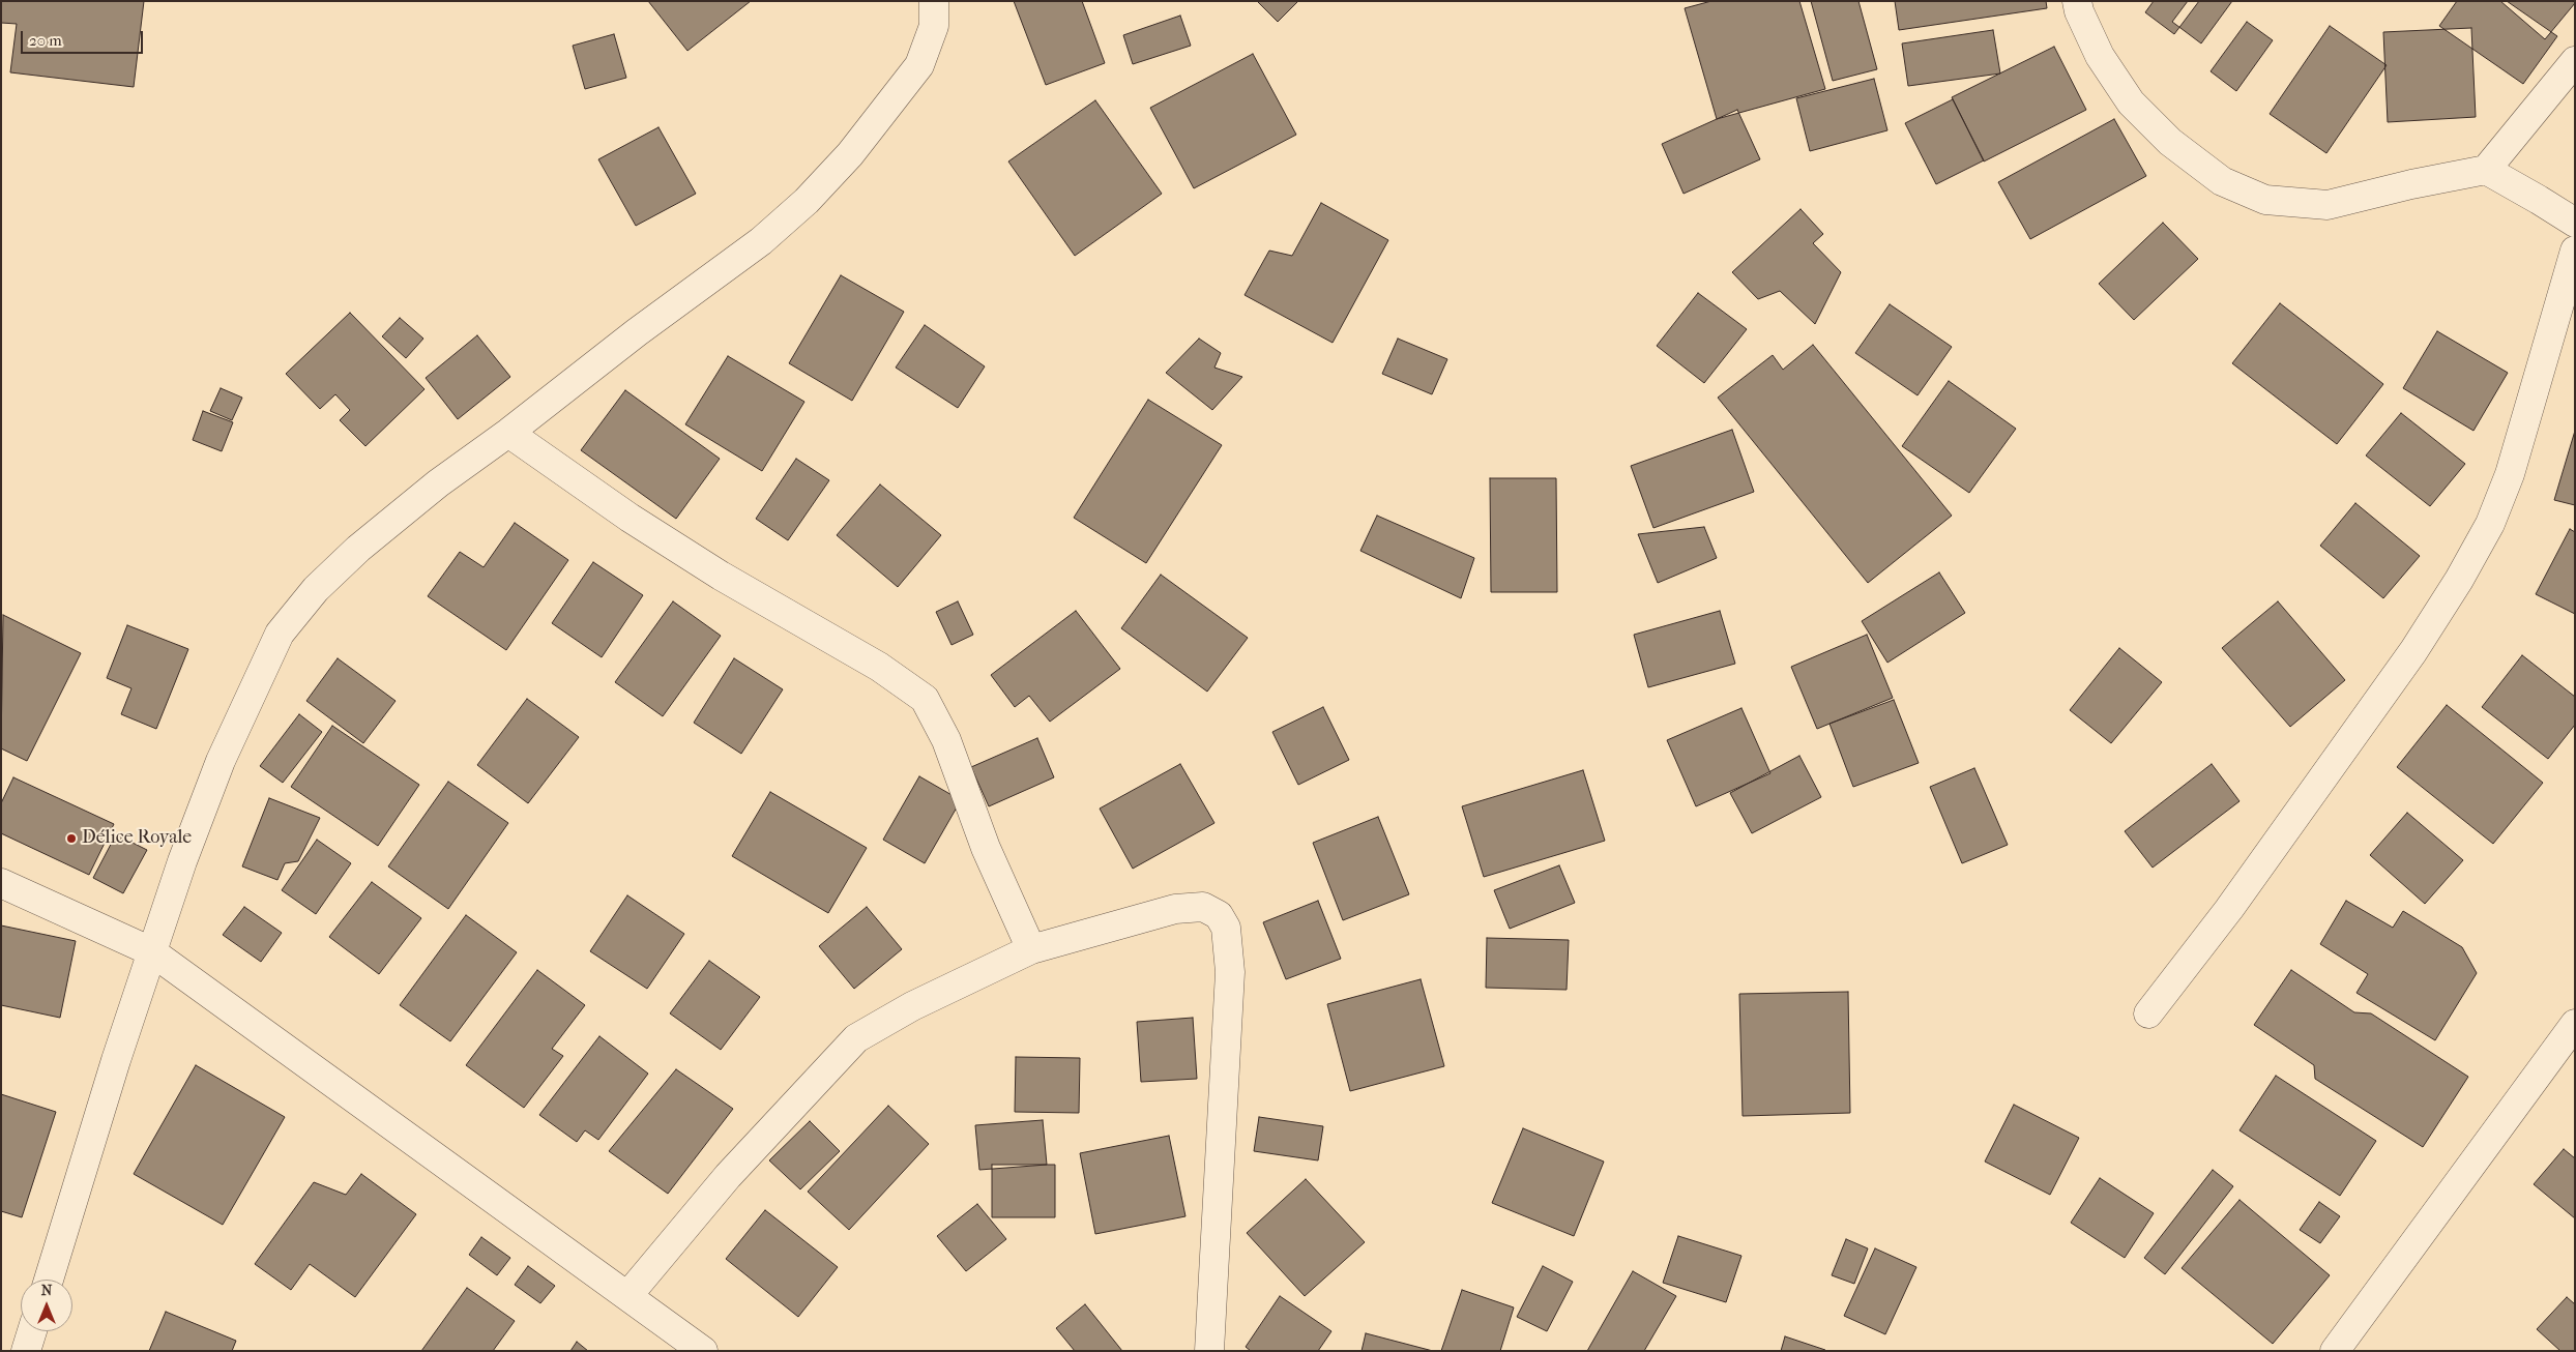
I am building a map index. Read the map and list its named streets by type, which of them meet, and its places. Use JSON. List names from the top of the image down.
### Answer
{
  "places": ["Délice Royale"],
  "scale_bar": "20 m",
  "north": "top"
}
